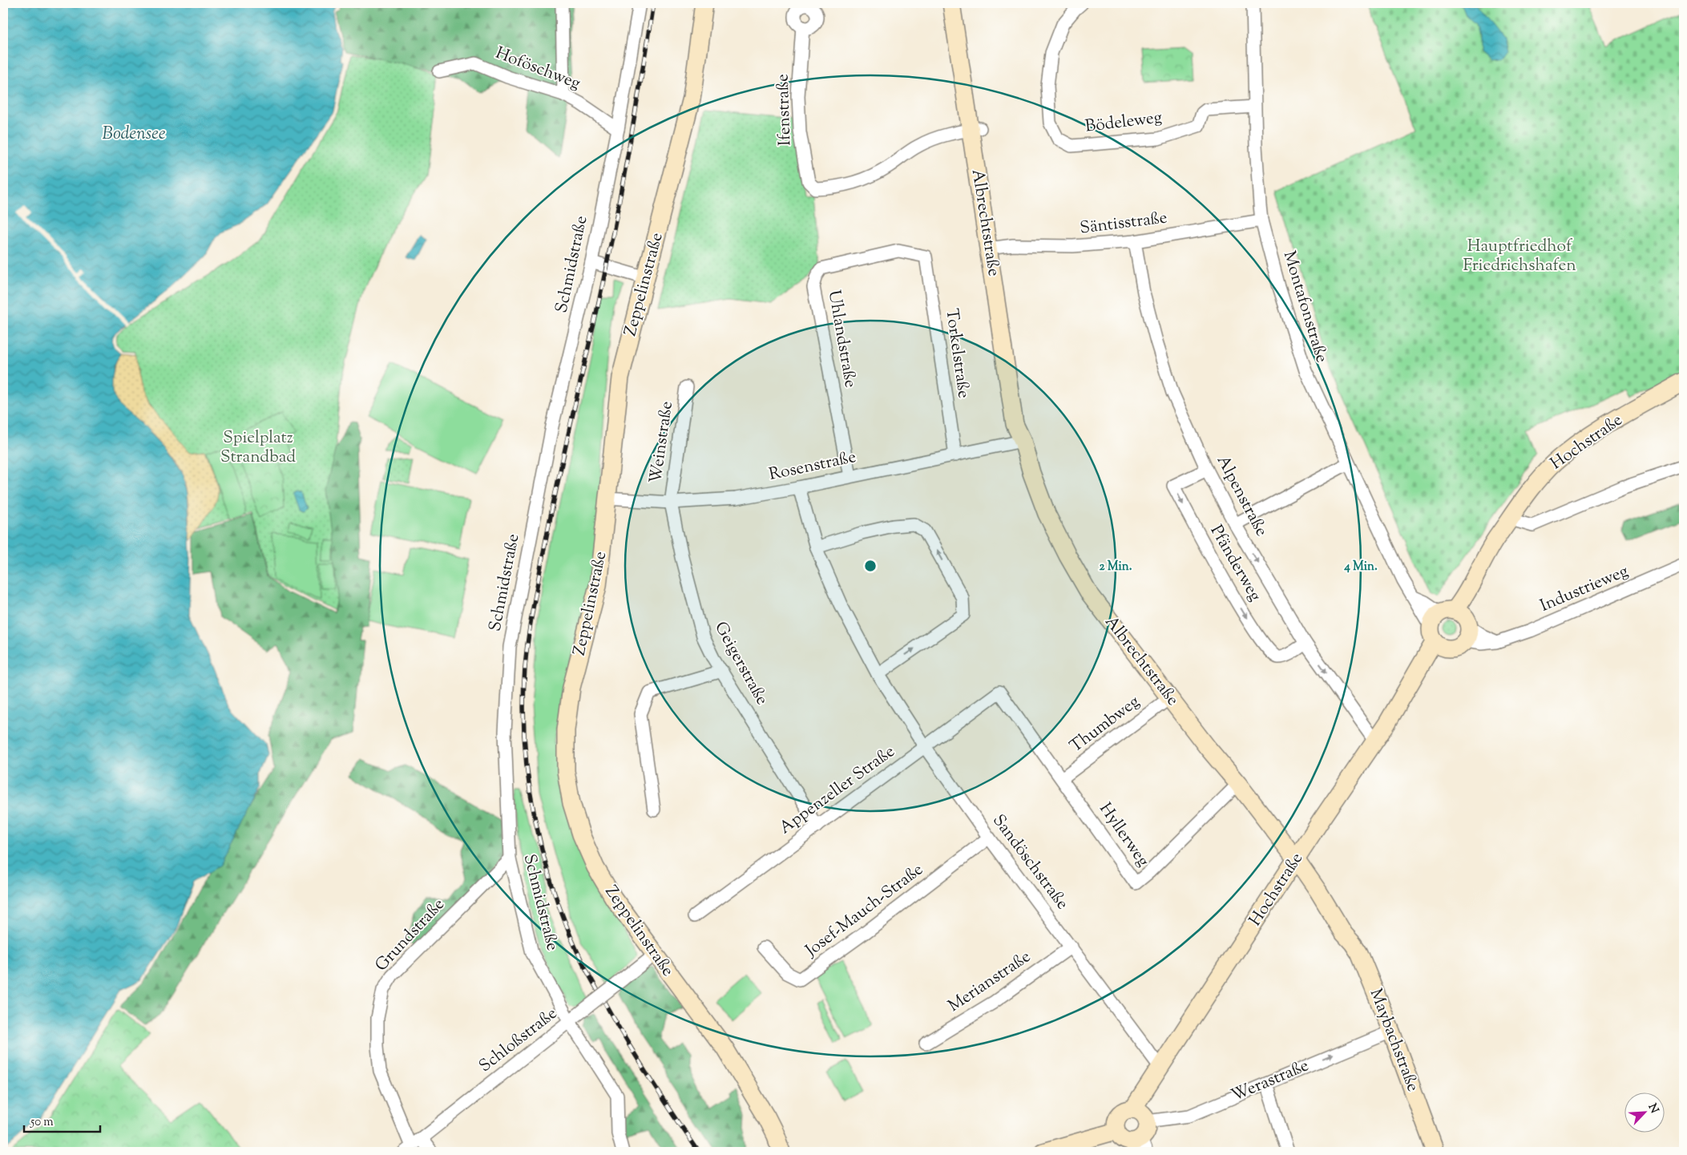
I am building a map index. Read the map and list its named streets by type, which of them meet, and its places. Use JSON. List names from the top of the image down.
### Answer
{
  "streets": {
    "main road": [
      "Albrechtstraße",
      "Zeppelinstraße",
      "Hochstraße",
      "Maybachstraße"
    ],
    "street": [
      "Hoföschweg",
      "Ifenstraße",
      "Bödeleweg",
      "Säntisstraße",
      "Schmidstraße",
      "Montafonstraße",
      "Uhlandstraße",
      "Torkelstraße",
      "Weinstraße",
      "Rosenstraße",
      "Alpenstraße",
      "Pfänderweg",
      "Industrieweg",
      "Geigerstraße",
      "Thumbweg",
      "Appenzeller Straße",
      "Hyllerweg",
      "Sandöschstraße",
      "Josef-Mauch-Straße",
      "Grundstraße",
      "Merianstraße",
      "Schloßstraße",
      "Werastraße"
    ]
  },
  "crossings": [
    ["Hoföschweg", "Schmidstraße"],
    ["Ifenstraße", "Albrechtstraße"],
    ["Bödeleweg", "Montafonstraße"],
    ["Albrechtstraße", "Säntisstraße"],
    ["Albrechtstraße", "Hochstraße"],
    ["Albrechtstraße", "Rosenstraße"],
    ["Albrechtstraße", "Thumbweg"],
    ["Albrechtstraße", "Hyllerweg"],
    ["Albrechtstraße", "Maybachstraße"],
    ["Säntisstraße", "Montafonstraße"],
    ["Säntisstraße", "Alpenstraße"],
    ["Schmidstraße", "Grundstraße"],
    ["Schmidstraße", "Schloßstraße"],
    ["Zeppelinstraße", "Rosenstraße"],
    ["Zeppelinstraße", "Schloßstraße"],
    ["Montafonstraße", "Hochstraße"],
    ["Uhlandstraße", "Torkelstraße"],
    ["Uhlandstraße", "Rosenstraße"],
    ["Torkelstraße", "Rosenstraße"],
    ["Weinstraße", "Rosenstraße"],
    ["Weinstraße", "Geigerstraße"],
    ["Hochstraße", "Alpenstraße"],
    ["Hochstraße", "Industrieweg"],
    ["Hochstraße", "Sandöschstraße"],
    ["Hochstraße", "Maybachstraße"],
    ["Hochstraße", "Werastraße"],
    ["Rosenstraße", "Geigerstraße"],
    ["Rosenstraße", "Sandöschstraße"],
    ["Alpenstraße", "Pfänderweg"],
    ["Geigerstraße", "Appenzeller Straße"],
    ["Thumbweg", "Hyllerweg"],
    ["Appenzeller Straße", "Hyllerweg"],
    ["Appenzeller Straße", "Sandöschstraße"],
    ["Sandöschstraße", "Josef-Mauch-Straße"],
    ["Sandöschstraße", "Merianstraße"],
    ["Grundstraße", "Schloßstraße"],
    ["Maybachstraße", "Werastraße"]
  ],
  "one_way": ["Alpenstraße", "Werastraße"],
  "water": ["Bodensee"],
  "parks": ["Hauptfriedhof Friedrichshafen", "Spielplatz Strandbad"],
  "scale_bar": "50 m",
  "north": "top right",
  "rings": ["2 Min.", "4 Min."]
}
